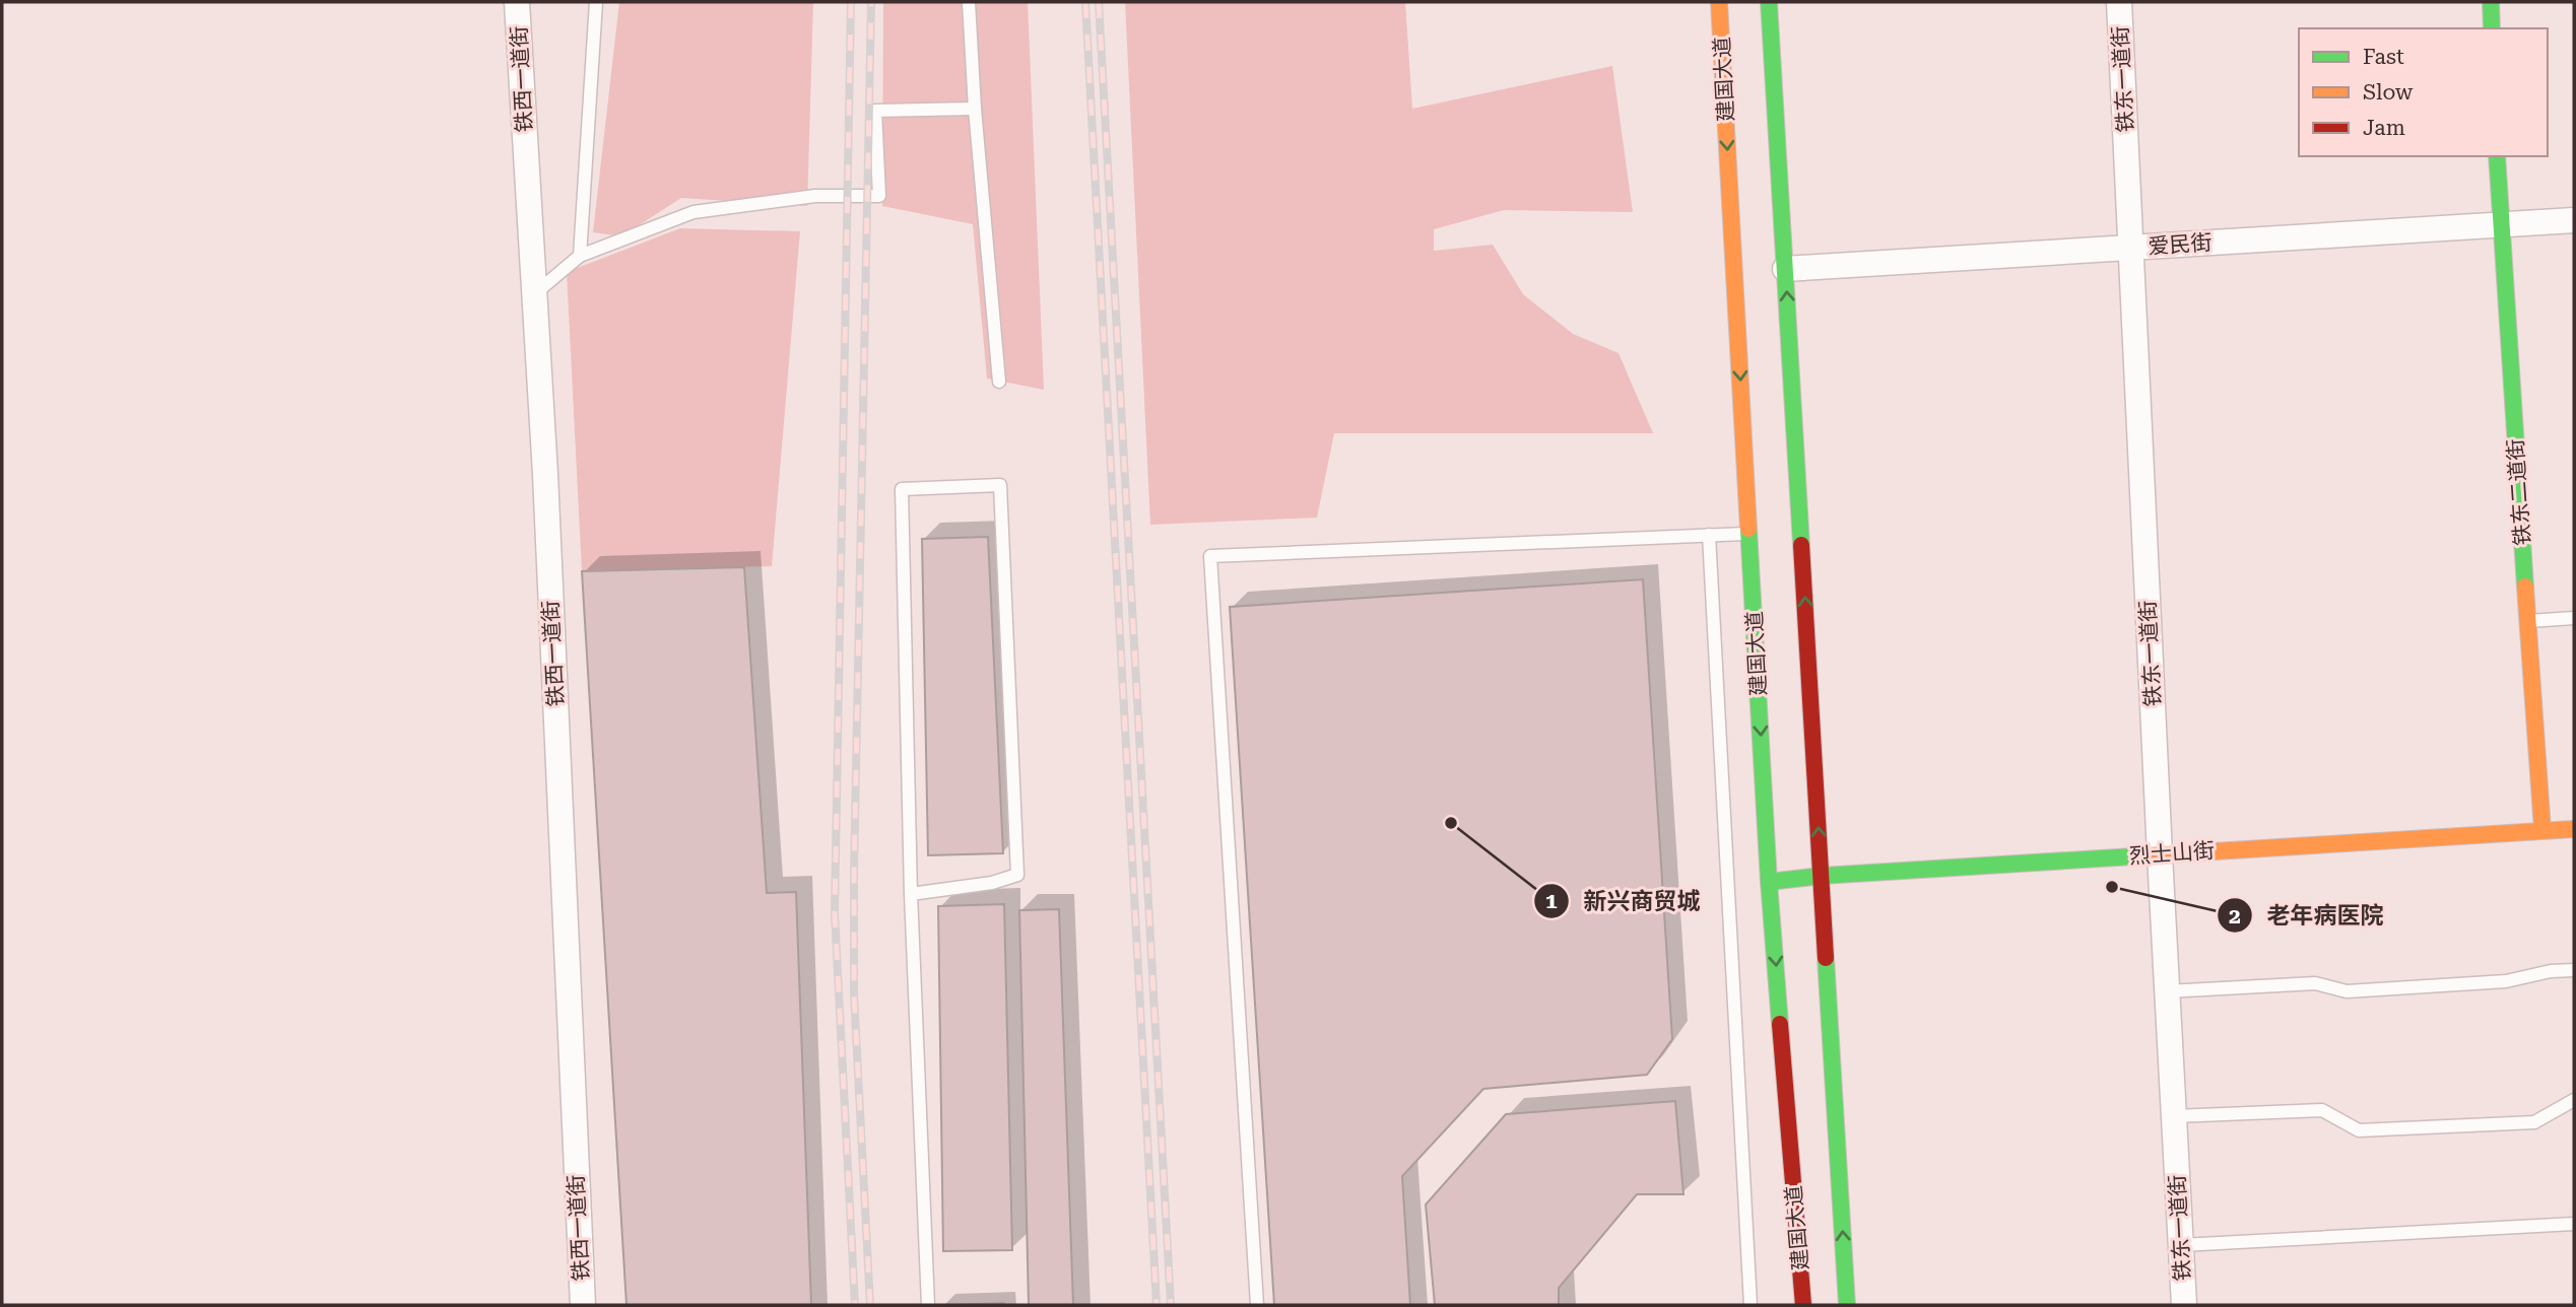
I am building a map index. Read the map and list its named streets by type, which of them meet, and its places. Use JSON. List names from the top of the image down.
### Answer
{
  "streets": {
    "main road": ["建国大道", "铁东二道街", "烈士山街"],
    "street": ["铁西一道街", "铁东一道街", "爱民街"]
  },
  "crossings": [
    ["建国大道", "爱民街"],
    ["建国大道", "烈士山街"],
    ["铁东一道街", "爱民街"],
    ["铁东一道街", "烈士山街"],
    ["爱民街", "铁东二道街"],
    ["铁东二道街", "烈士山街"]
  ],
  "places": ["新兴商贸城", "老年病医院"],
  "legend": ["Fast", "Slow", "Jam"]
}
